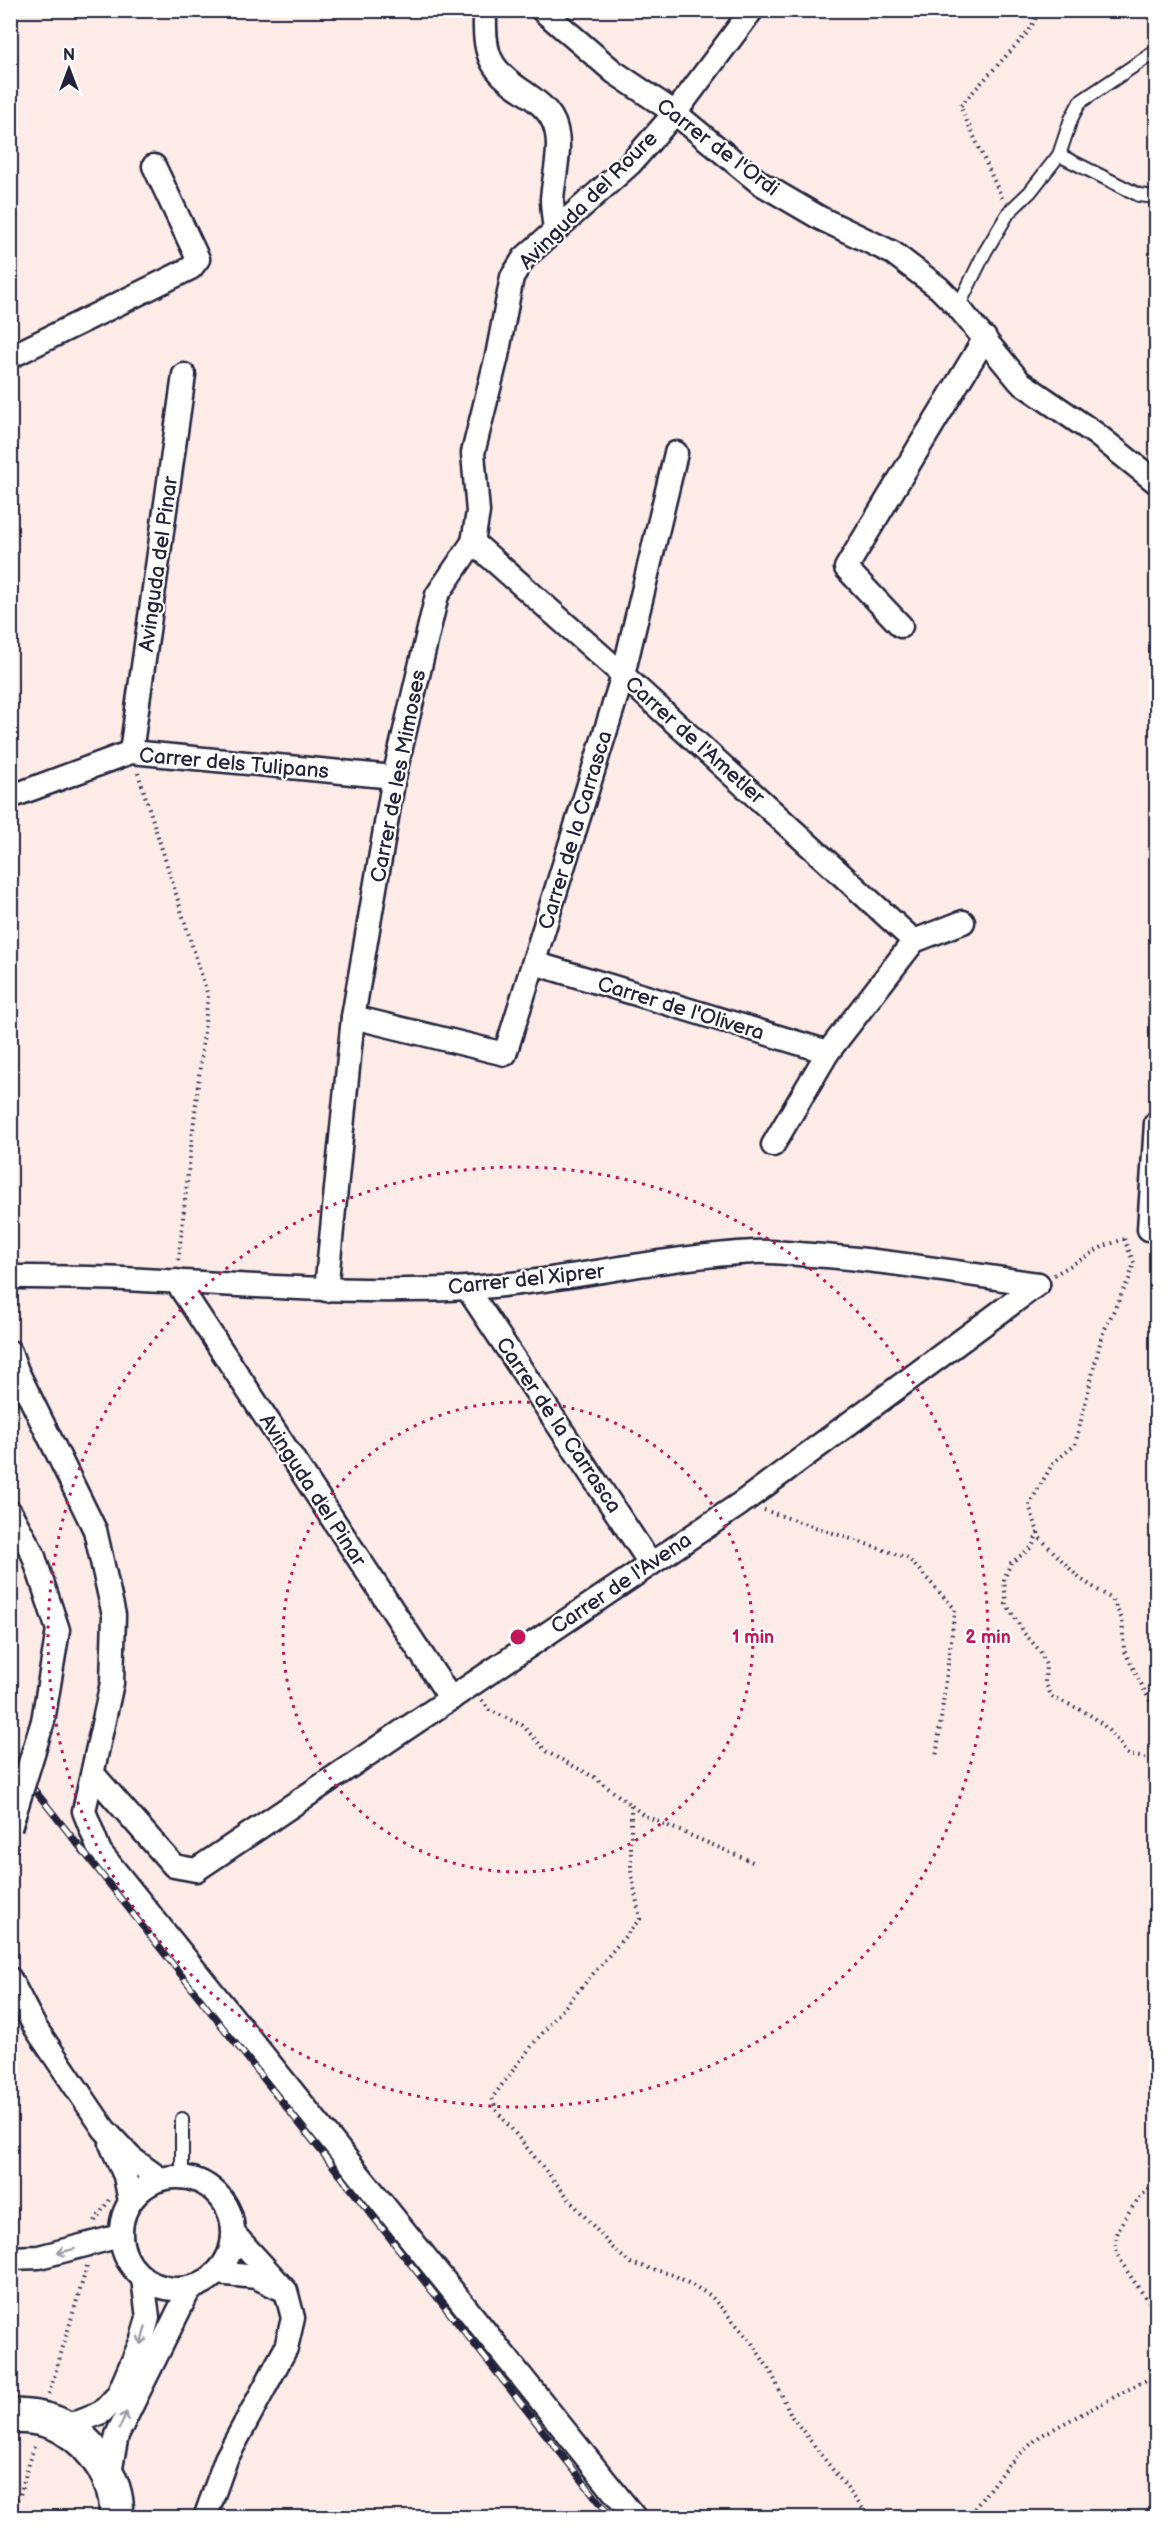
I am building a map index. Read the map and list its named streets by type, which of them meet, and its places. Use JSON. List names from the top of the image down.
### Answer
{
  "streets": {
    "street": [
      "Carrer de l'Ordi",
      "Avinguda del Roure",
      "Avinguda del Pinar",
      "Carrer de l'Ametler",
      "Carrer dels Tulipans",
      "Carrer de les Mimoses",
      "Carrer de la Carrasca",
      "Carrer de l'Olivera",
      "Carrer del Xiprer",
      "Carrer de l'Avena"
    ]
  },
  "crossings": [
    ["Carrer de l'Ordi", "Avinguda del Roure"],
    ["Avinguda del Roure", "Carrer de les Mimoses"],
    ["Avinguda del Pinar", "Carrer dels Tulipans"],
    ["Avinguda del Pinar", "Carrer del Xiprer"],
    ["Avinguda del Pinar", "Carrer de l'Avena"],
    ["Carrer de l'Ametler", "Carrer de les Mimoses"],
    ["Carrer de l'Ametler", "Carrer de la Carrasca"],
    ["Carrer dels Tulipans", "Carrer de les Mimoses"],
    ["Carrer de les Mimoses", "Carrer de la Carrasca"],
    ["Carrer de les Mimoses", "Carrer del Xiprer"],
    ["Carrer de la Carrasca", "Carrer de l'Olivera"],
    ["Carrer de la Carrasca", "Carrer del Xiprer"],
    ["Carrer de la Carrasca", "Carrer de l'Avena"],
    ["Carrer del Xiprer", "Carrer de l'Avena"]
  ],
  "north": "top",
  "rings": ["1 min", "2 min"]
}
